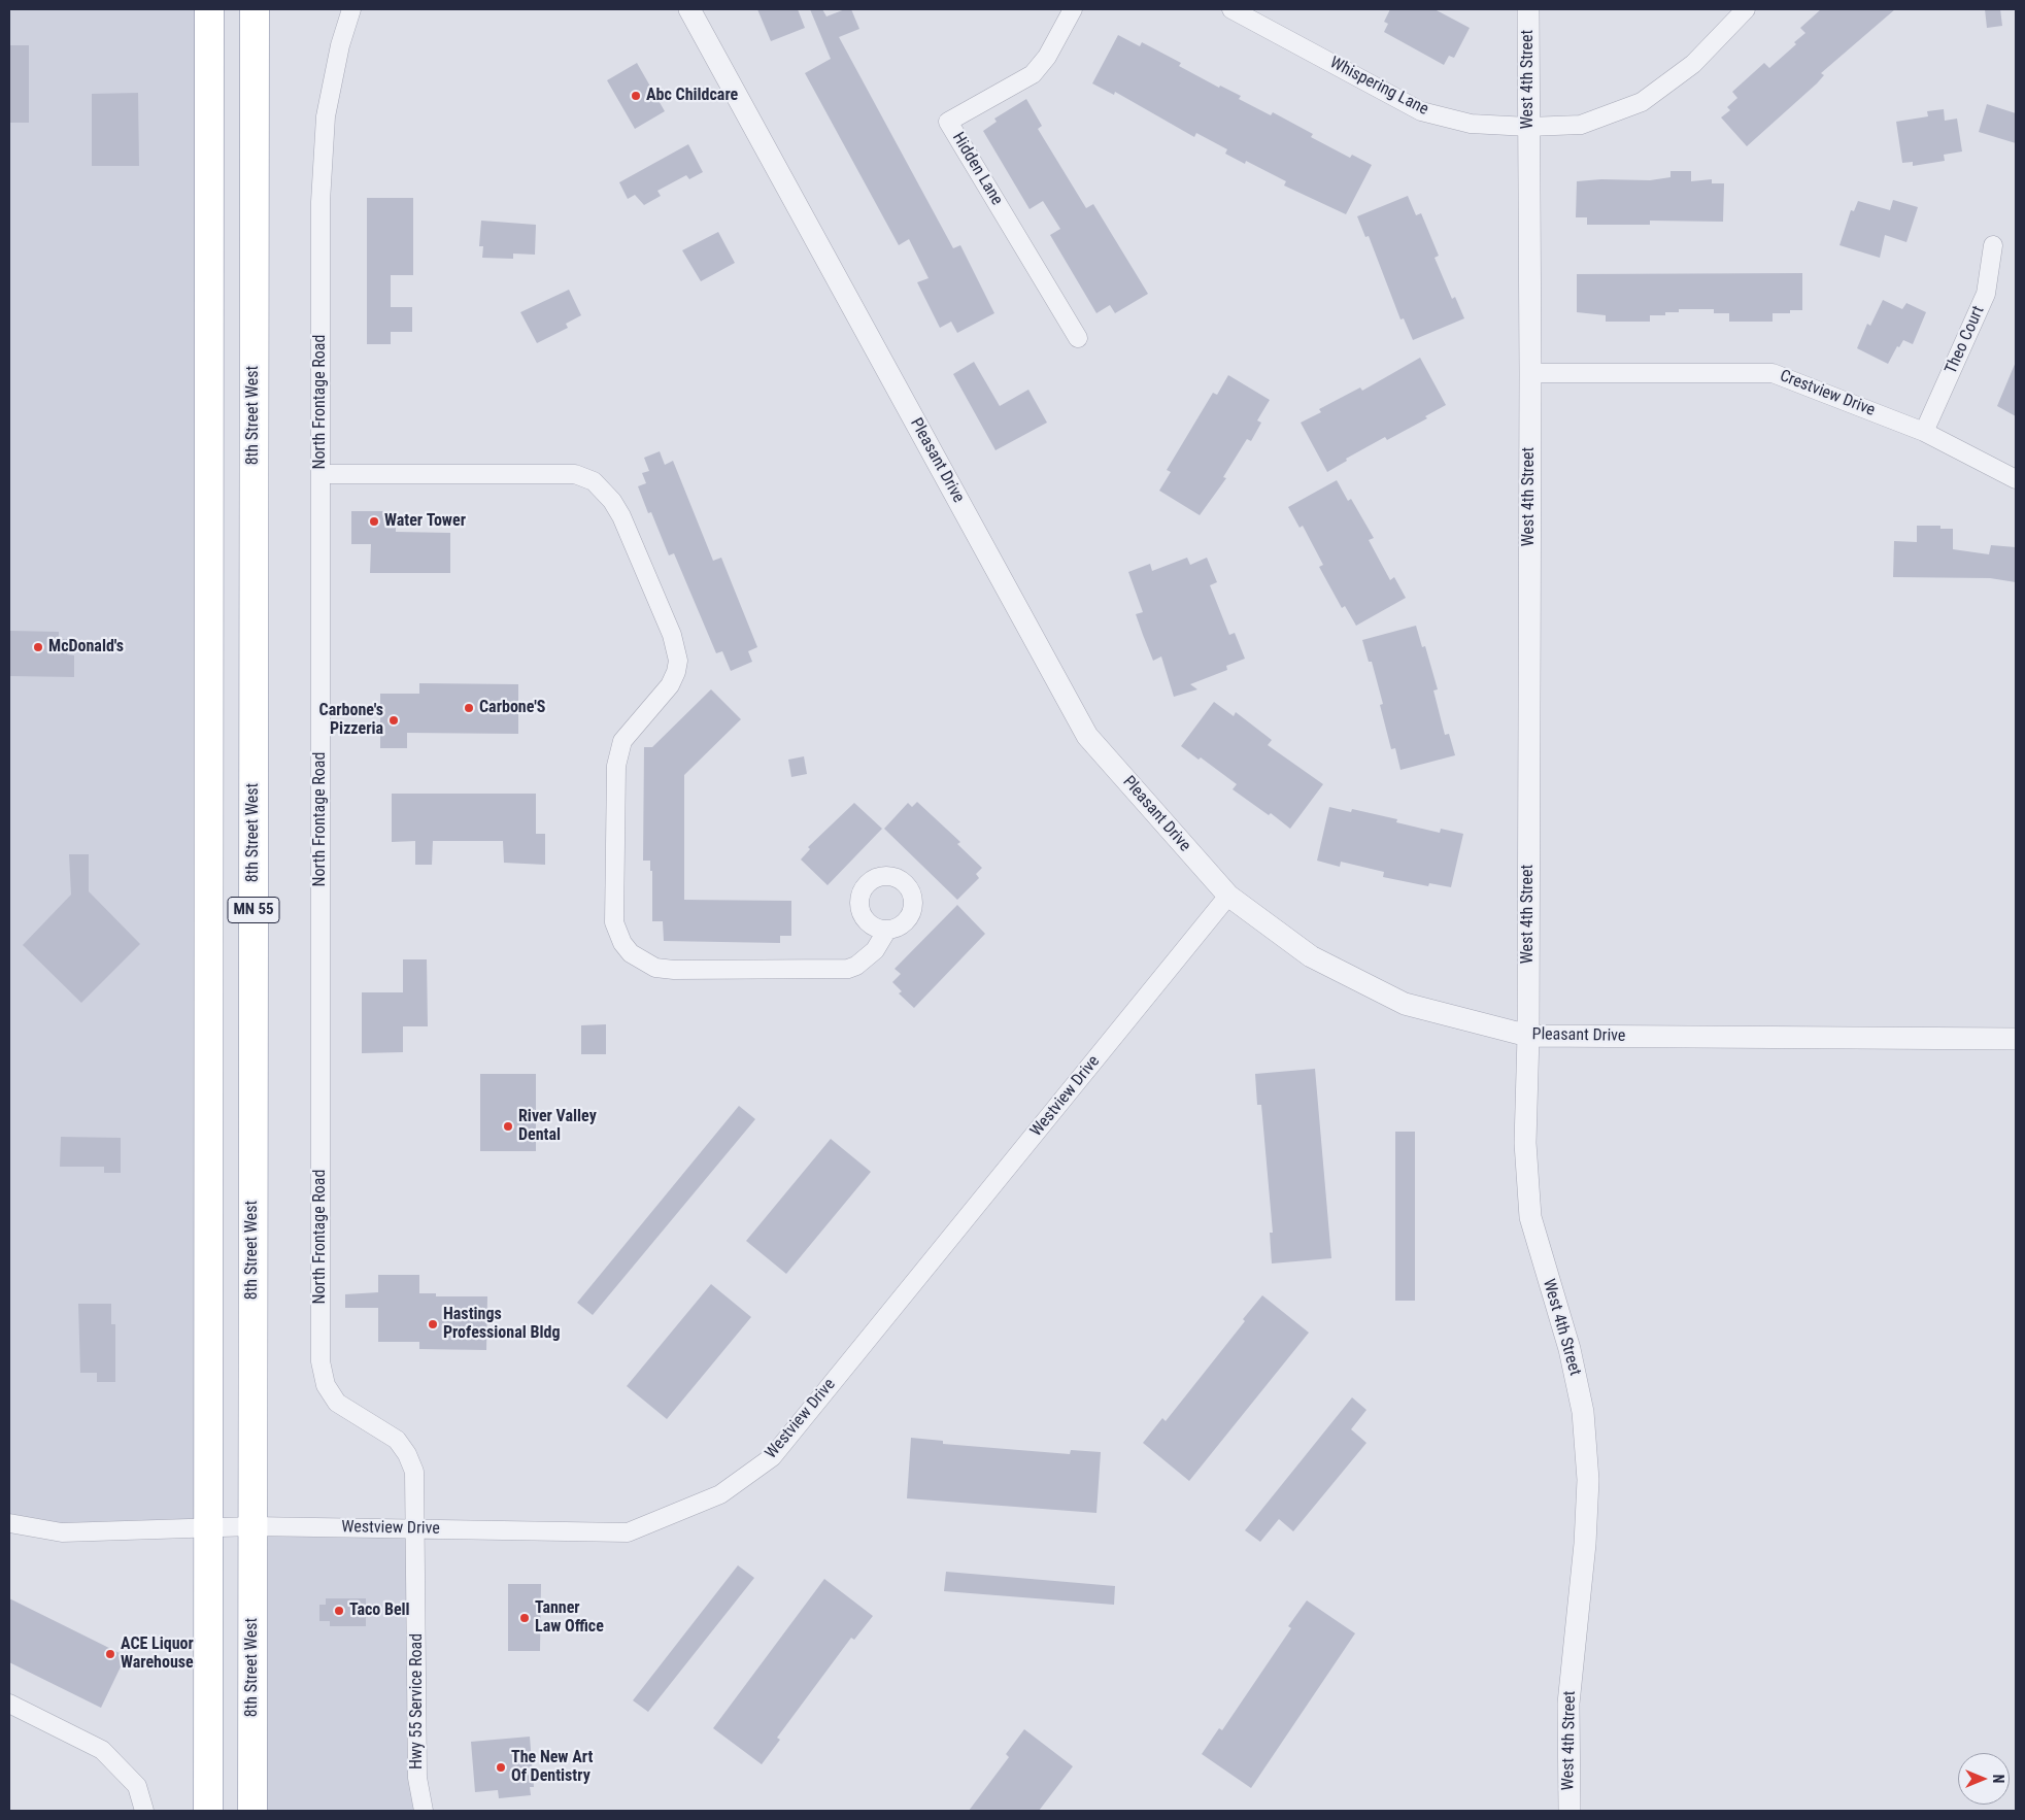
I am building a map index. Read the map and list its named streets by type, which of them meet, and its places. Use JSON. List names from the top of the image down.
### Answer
{
  "streets": {
    "highway": ["8th Street West", "MN 55"],
    "street": [
      "West 4th Street",
      "Whispering Lane",
      "Hidden Lane",
      "Theo Court",
      "Crestview Drive",
      "North Frontage Road",
      "Pleasant Drive",
      "Westview Drive",
      "Hwy 55 Service Road"
    ]
  },
  "crossings": [
    ["West 4th Street", "Whispering Lane"],
    ["West 4th Street", "Crestview Drive"],
    ["West 4th Street", "Pleasant Drive"],
    ["Theo Court", "Crestview Drive"],
    ["North Frontage Road", "Westview Drive"],
    ["North Frontage Road", "Hwy 55 Service Road"],
    ["8th Street West", "Westview Drive"],
    ["Pleasant Drive", "Westview Drive"],
    ["MN 55", "Westview Drive"],
    ["Westview Drive", "Hwy 55 Service Road"]
  ],
  "places": [
    "Abc Childcare",
    "Water Tower",
    "McDonald's",
    "Carbone'S",
    "Carbone's Pizzeria",
    "River Valley Dental",
    "Hastings Professional Bldg",
    "Taco Bell",
    "Tanner Law Office",
    "ACE Liquor Warehouse",
    "The New Art Of Dentistry"
  ],
  "north": "right"
}
